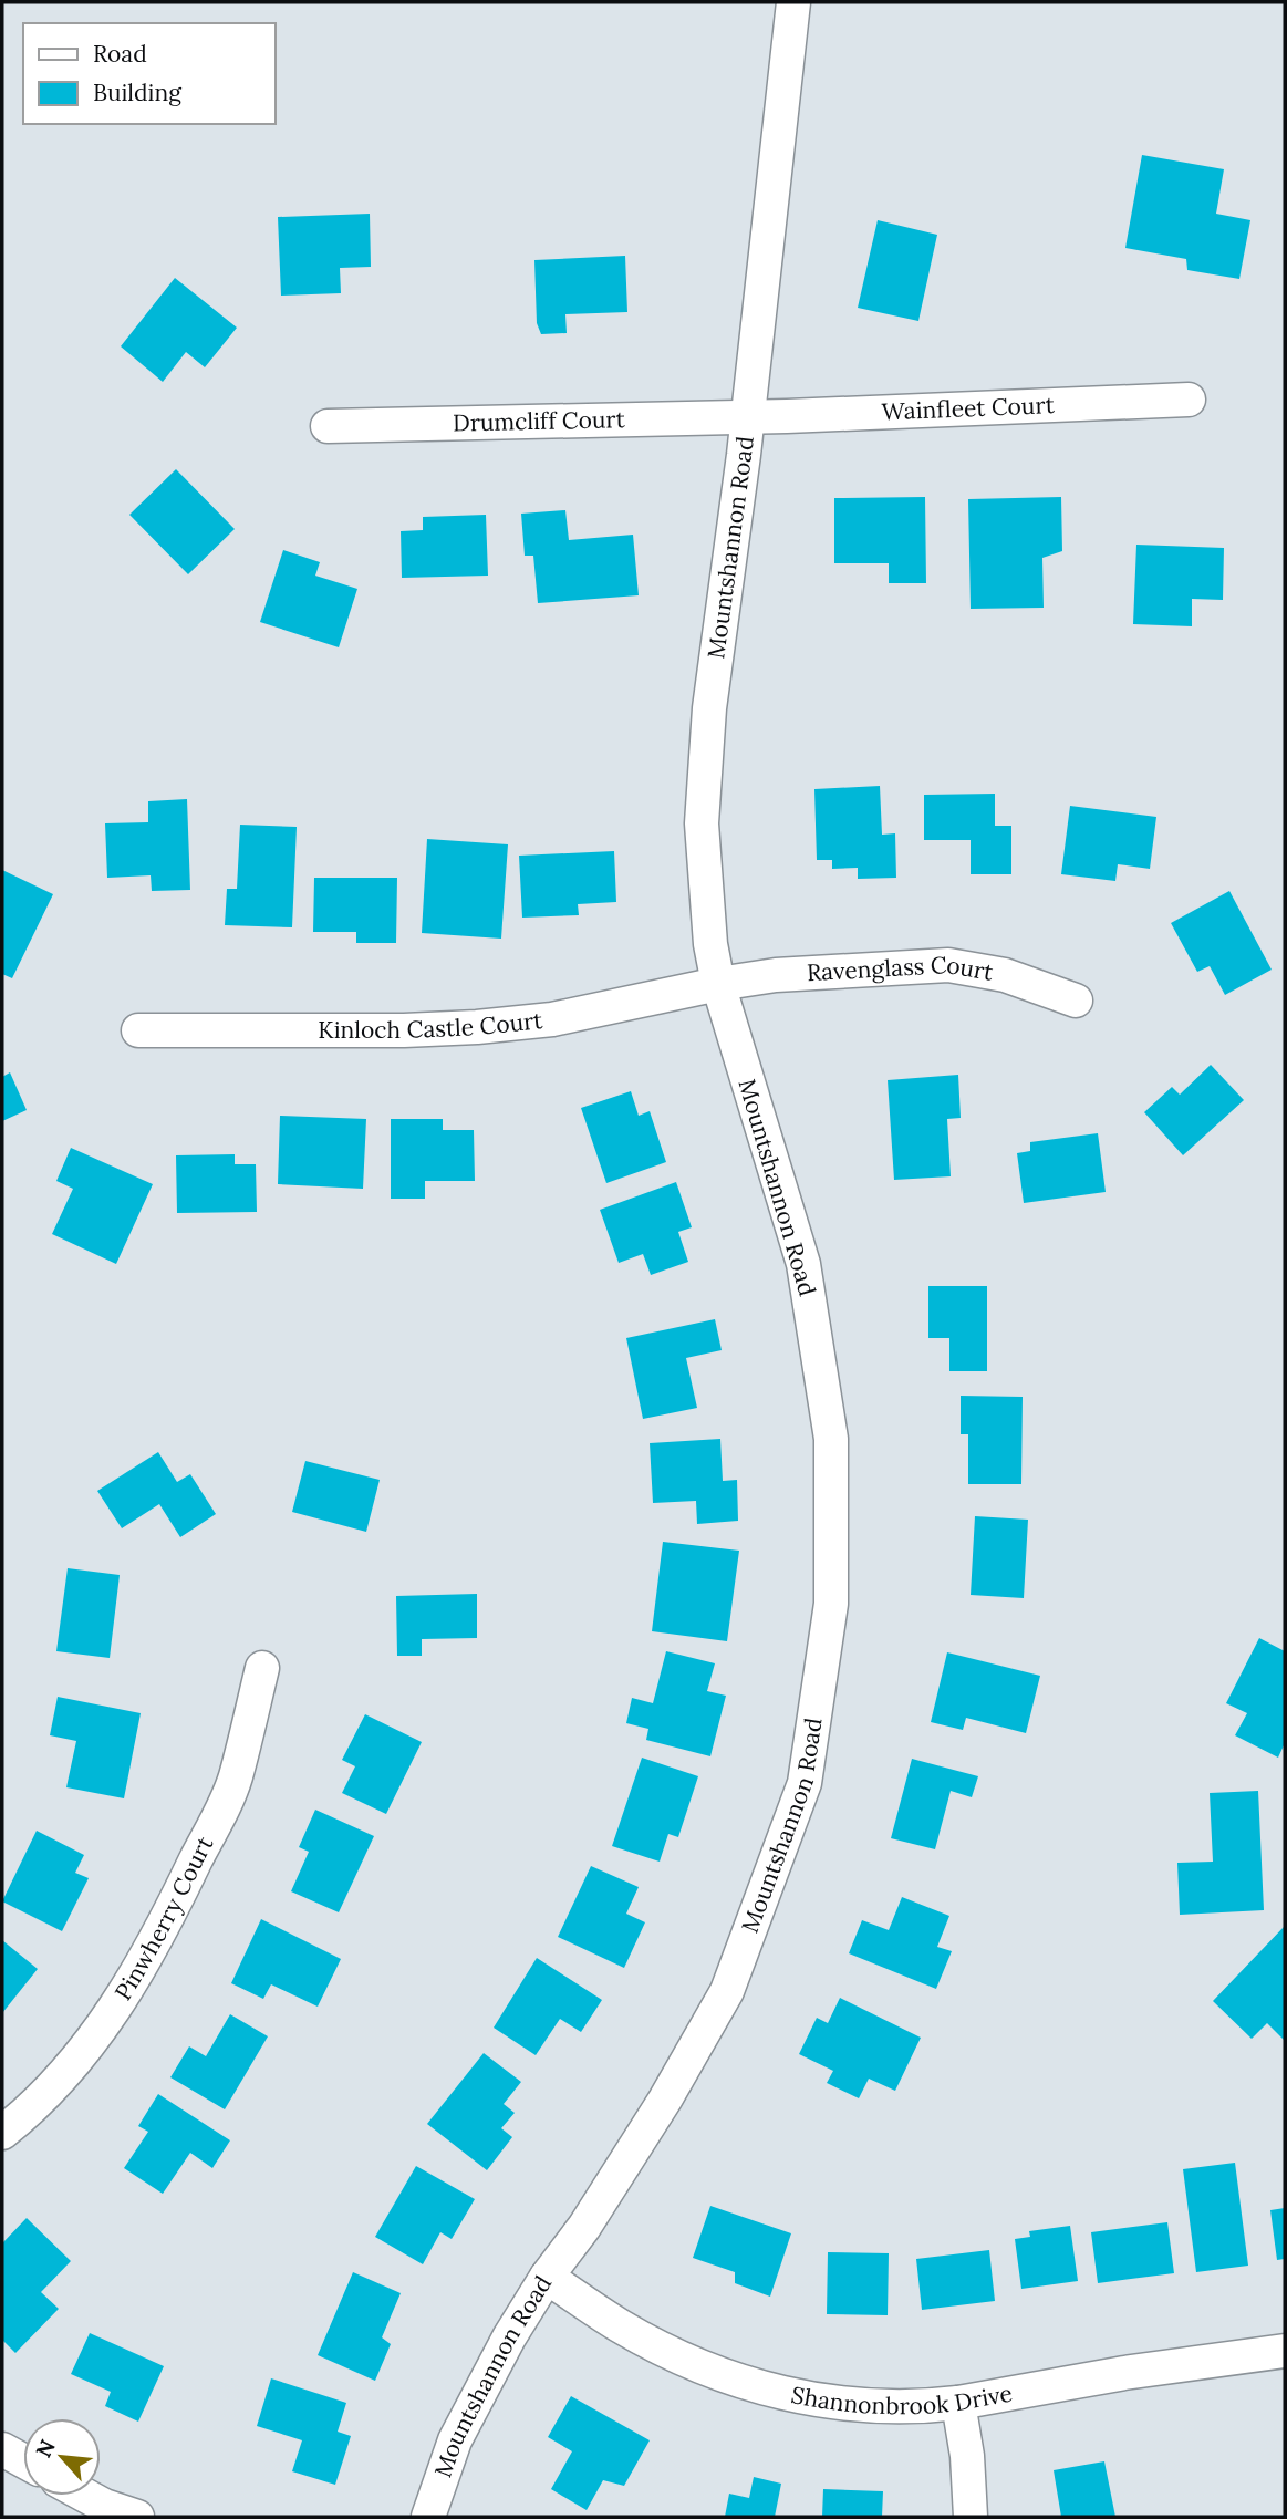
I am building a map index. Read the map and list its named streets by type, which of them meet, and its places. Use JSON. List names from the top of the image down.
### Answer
{
  "streets": {
    "street": [
      "Wainfleet Court",
      "Drumcliff Court",
      "Mountshannon Road",
      "Ravenglass Court",
      "Kinloch Castle Court",
      "Pinwherry Court",
      "Shannonbrook Drive"
    ]
  },
  "crossings": [
    ["Wainfleet Court", "Drumcliff Court"],
    ["Wainfleet Court", "Mountshannon Road"],
    ["Drumcliff Court", "Mountshannon Road"],
    ["Mountshannon Road", "Ravenglass Court"],
    ["Mountshannon Road", "Kinloch Castle Court"],
    ["Mountshannon Road", "Shannonbrook Drive"],
    ["Ravenglass Court", "Kinloch Castle Court"]
  ],
  "legend": ["Road", "Building"],
  "north": "top left"
}
